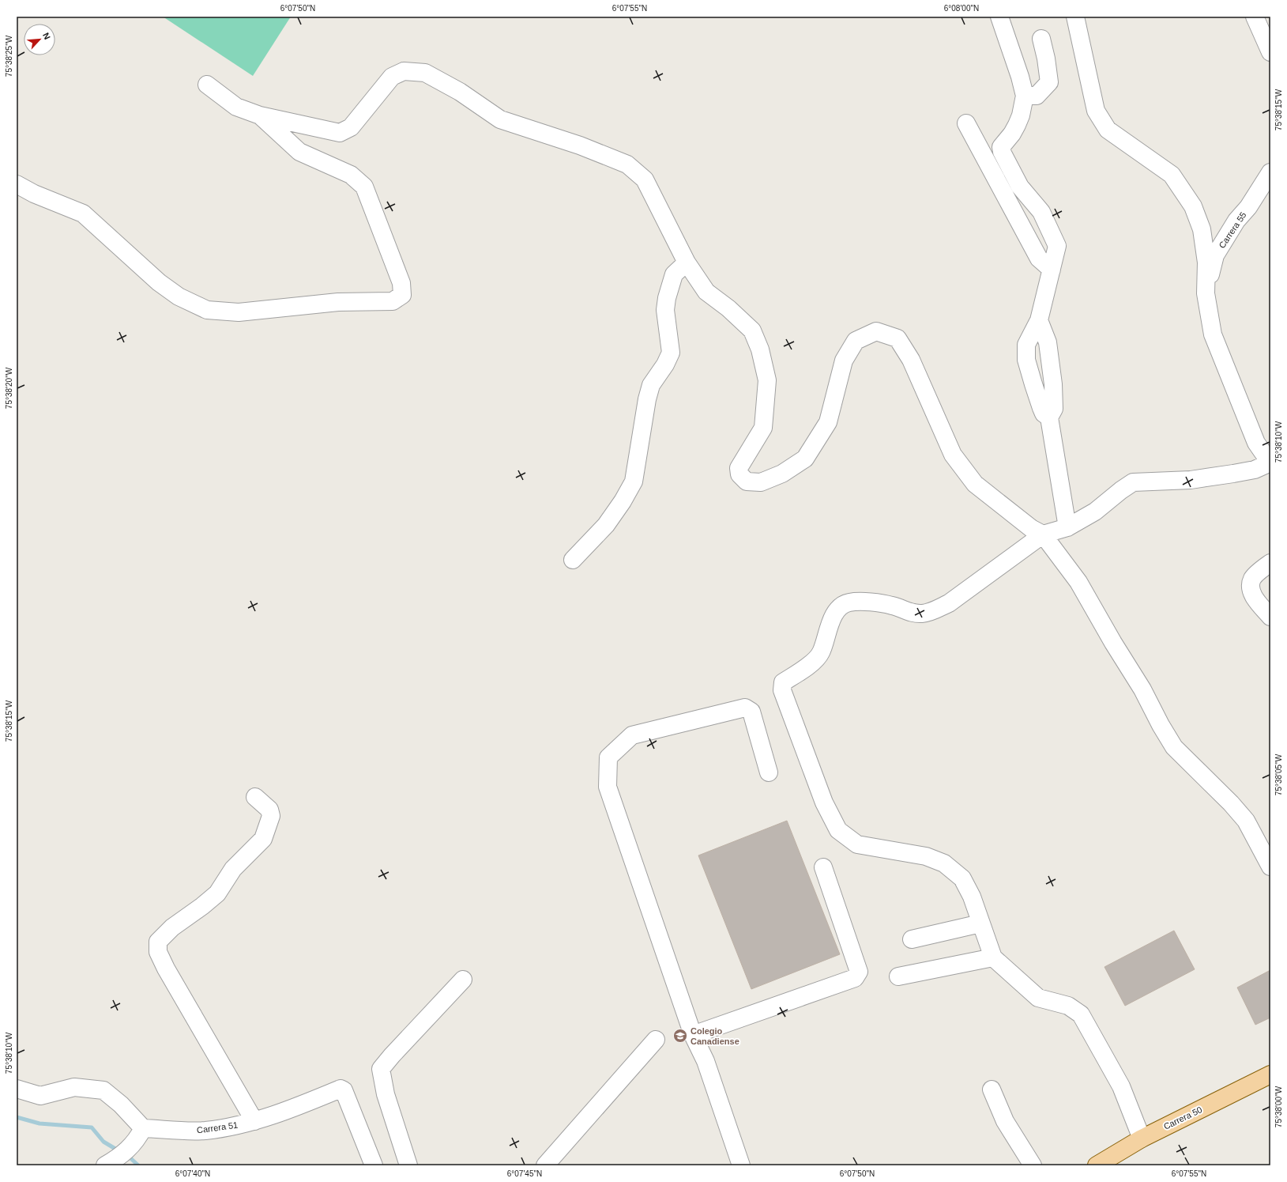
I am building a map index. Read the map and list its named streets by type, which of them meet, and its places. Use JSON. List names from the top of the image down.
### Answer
{
  "streets": {
    "main road": ["Carrera 50"],
    "street": ["Carrera 55", "Carrera 51"]
  },
  "places": {
    "school or university": ["Colegio Canadiense"]
  },
  "north": "top right",
  "coordinates": [
    "6°07'50\"N",
    "6°07'55\"N",
    "6°08'00\"N",
    "75°38'25\"W",
    "75°38'15\"W",
    "75°38'20\"W",
    "75°38'10\"W",
    "75°38'05\"W",
    "75°38'00\"W",
    "6°07'40\"N",
    "6°07'45\"N"
  ]
}
